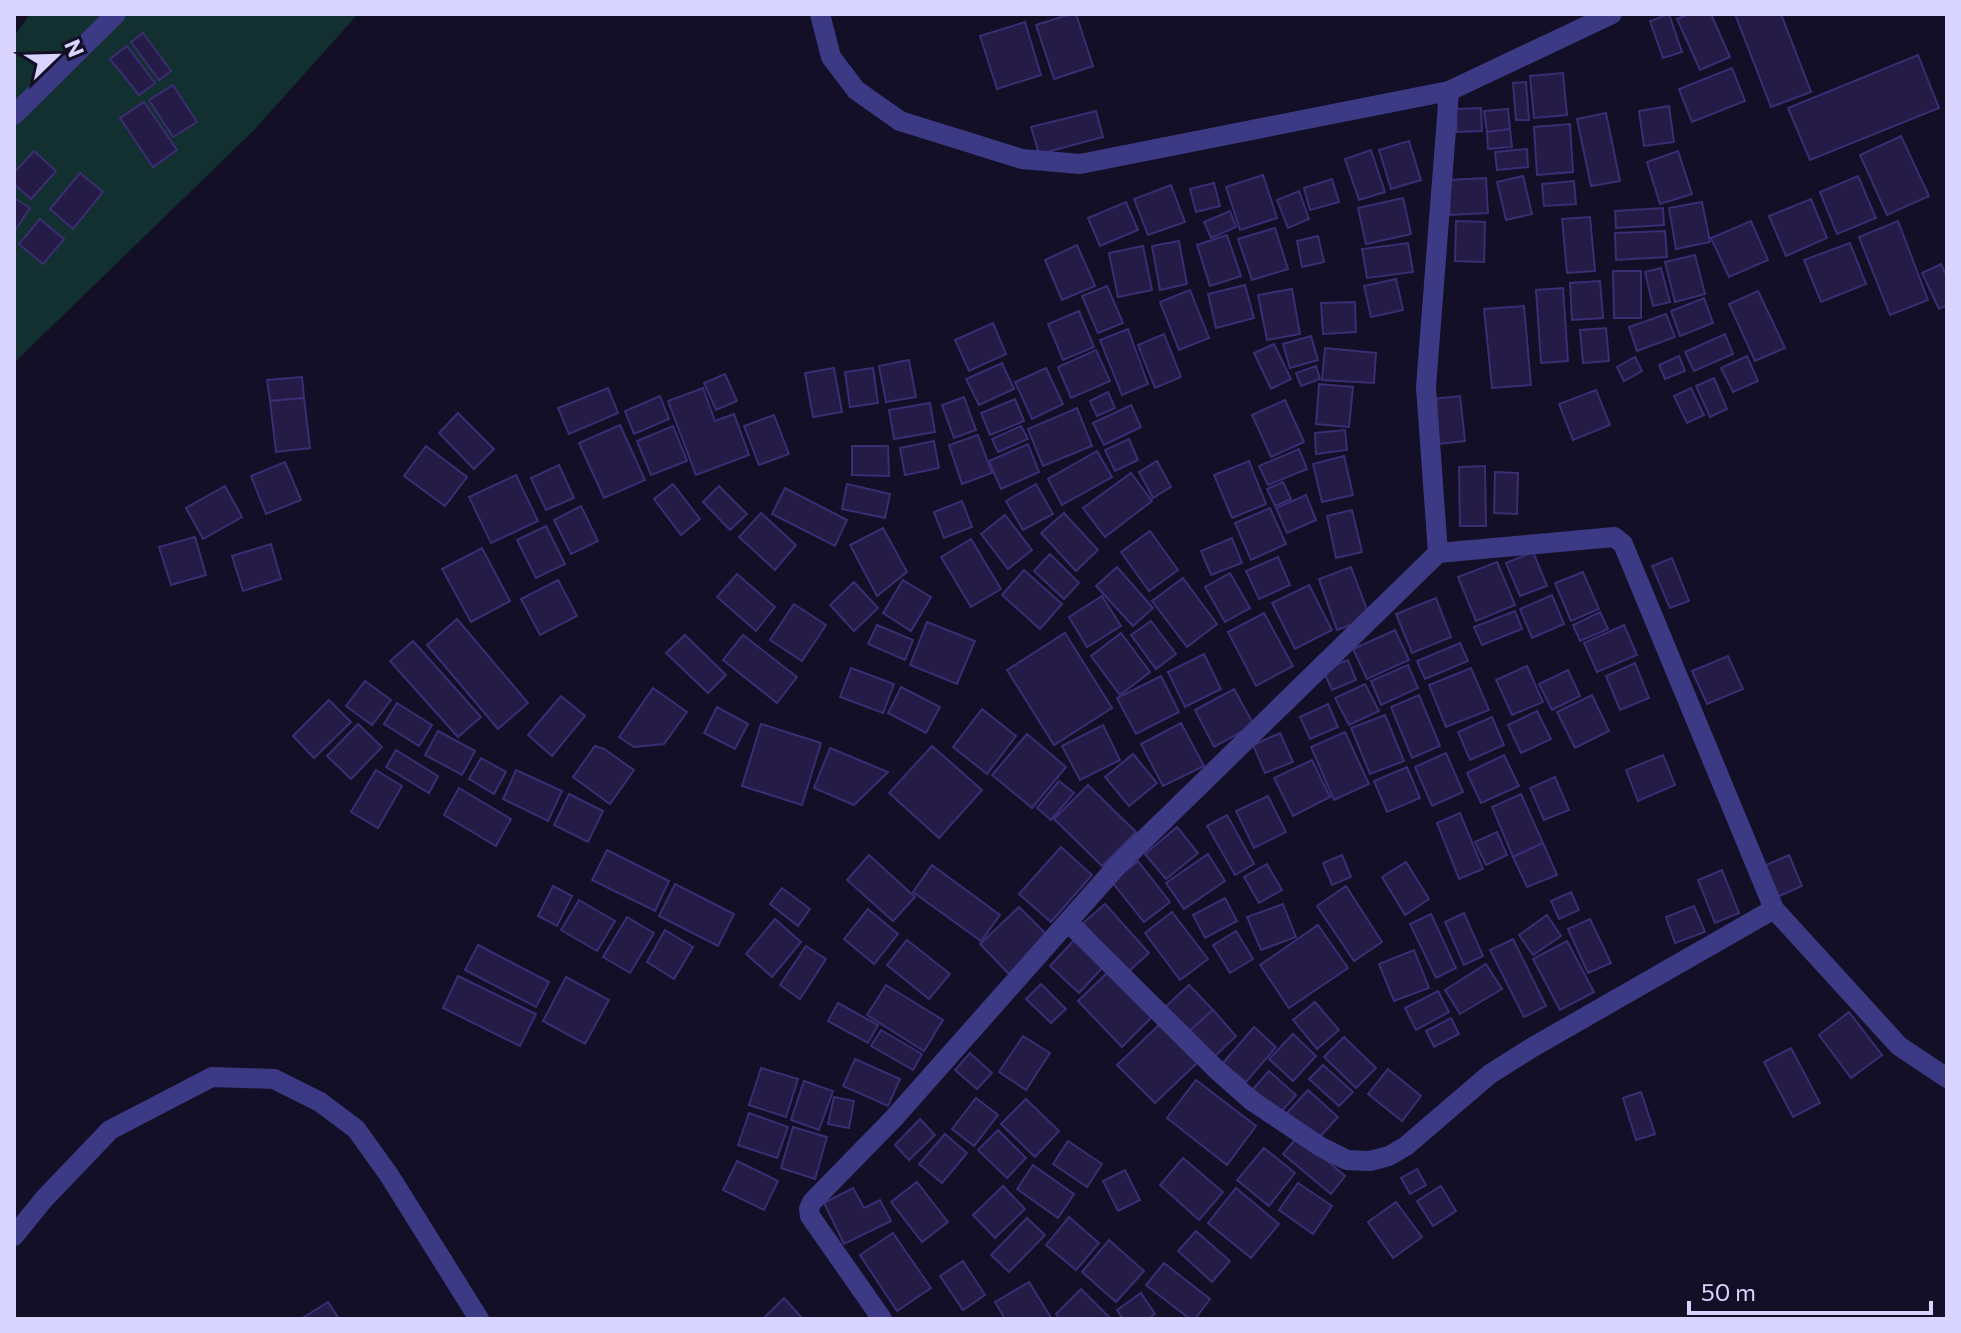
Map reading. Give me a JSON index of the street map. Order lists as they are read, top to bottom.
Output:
{
  "scale_bar": "50 m",
  "north": "top right"
}
